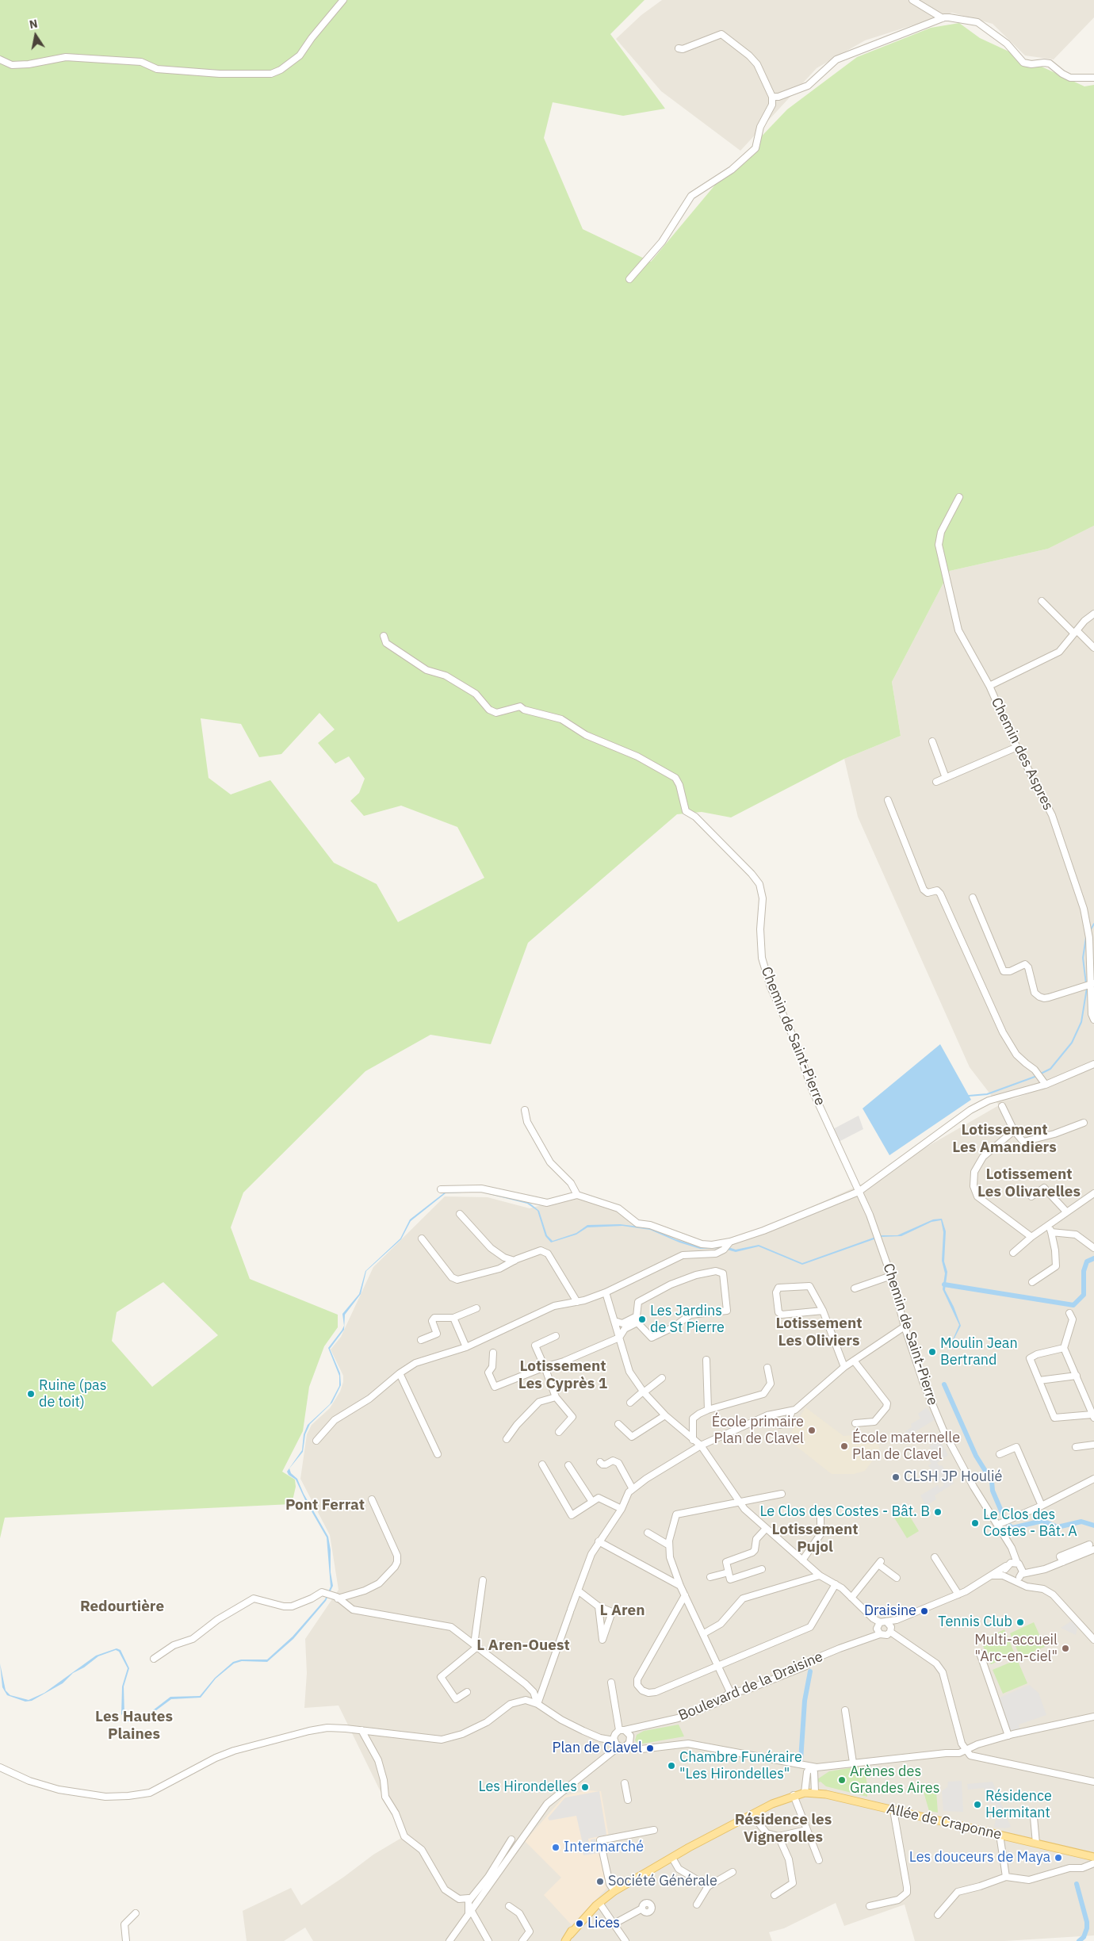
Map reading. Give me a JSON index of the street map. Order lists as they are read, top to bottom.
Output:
{
  "streets": {
    "main road": ["Allée de Craponne"],
    "street": ["Chemin des Aspres", "Chemin de Saint-Pierre", "Boulevard de la Draisine"]
  },
  "districts": [
    "Lotissement Les Amandiers",
    "Lotissement Les Olivarelles",
    "Lotissement Les Oliviers",
    "Lotissement Les Cyprès 1",
    "Pont Ferrat",
    "Lotissement Pujol",
    "Redourtière",
    "L Aren",
    "L Aren-Ouest",
    "Les Hautes Plaines",
    "Résidence les Vignerolles"
  ],
  "places": [
    "Les Jardins de St Pierre",
    "Moulin Jean Bertrand",
    "Ruine (pas de toit)",
    "École primaire Plan de Clavel",
    "École maternelle Plan de Clavel",
    "CLSH JP Houlié",
    "Le Clos des Costes - Bât. B",
    "Le Clos des Costes - Bât. A",
    "Draisine",
    "Tennis Club",
    "Multi-accueil \"Arc-en-ciel\"",
    "Plan de Clavel",
    "Chambre Funéraire \"Les Hirondelles\"",
    "Arènes des Grandes Aires",
    "Les Hirondelles",
    "Résidence Hermitant",
    "Intermarché",
    "Les douceurs de Maya",
    "Société Générale",
    "Lices"
  ],
  "north": "top"
}
